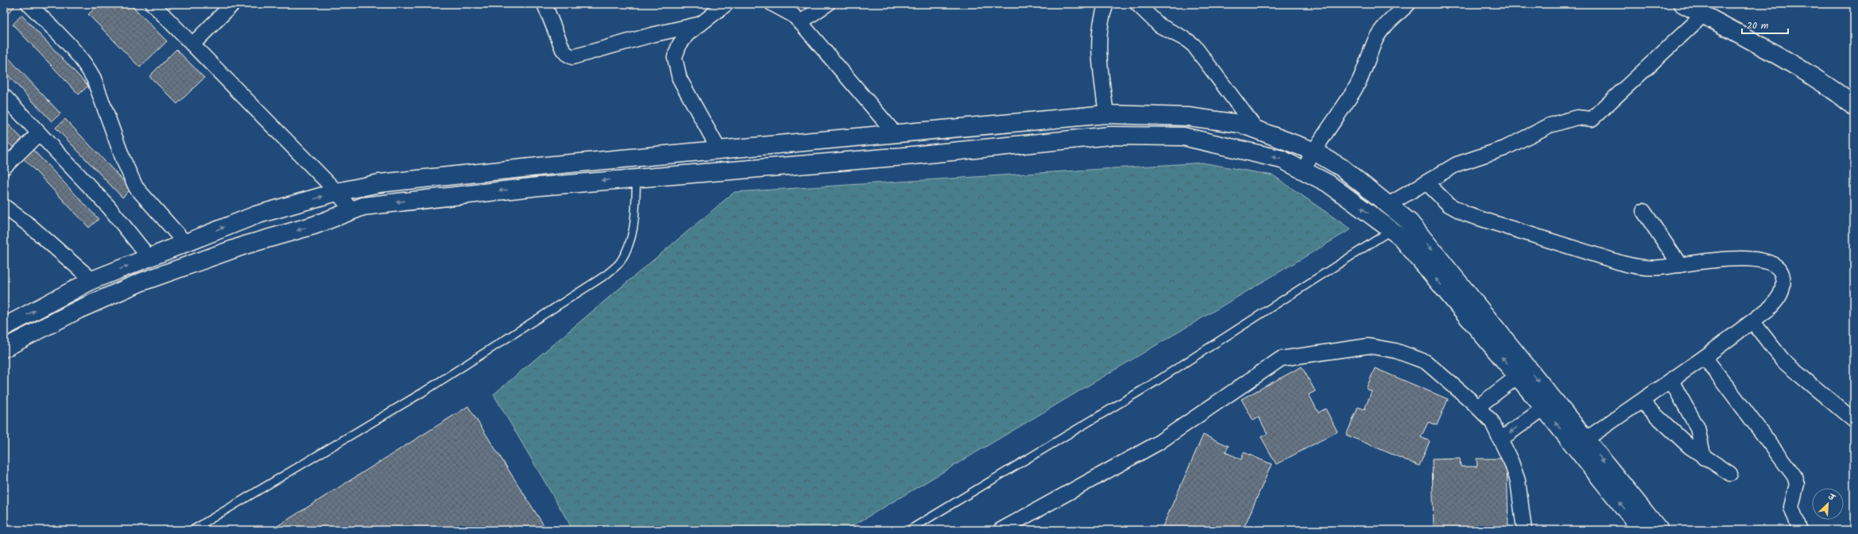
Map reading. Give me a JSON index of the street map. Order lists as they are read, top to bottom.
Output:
{
  "scale_bar": "20 m",
  "north": "top right"
}
